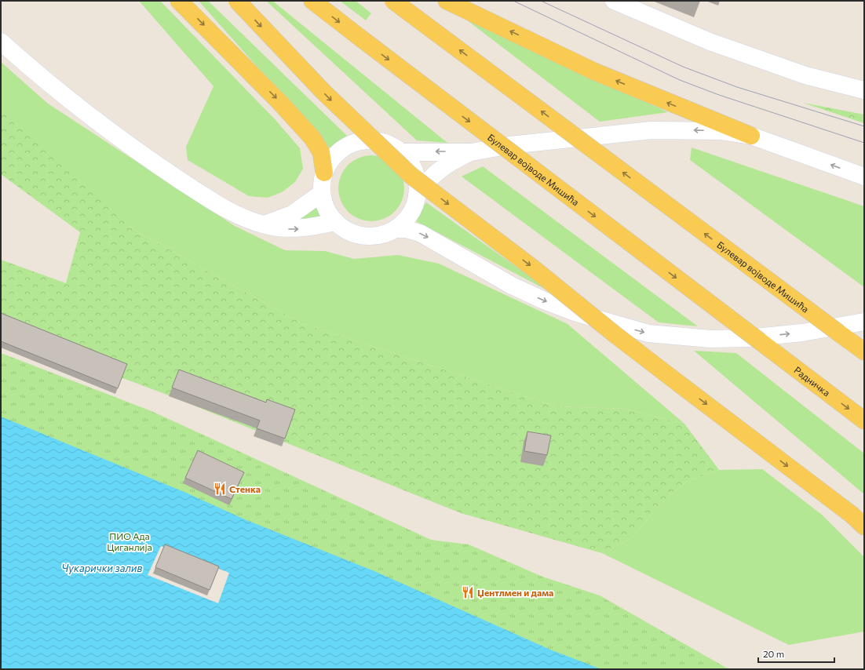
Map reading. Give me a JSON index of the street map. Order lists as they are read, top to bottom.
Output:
{
  "streets": {
    "main road": ["Булевар војводе Мишића", "Радничка"]
  },
  "crossings": [
    ["Булевар војводе Мишића", "Радничка"]
  ],
  "water": ["Чукарички залив"],
  "parks": ["ПИО Ада Циганлија"],
  "places": {
    "restaurant": ["Стенка", "Џентлмен и дама"]
  },
  "scale_bar": "20 m"
}
